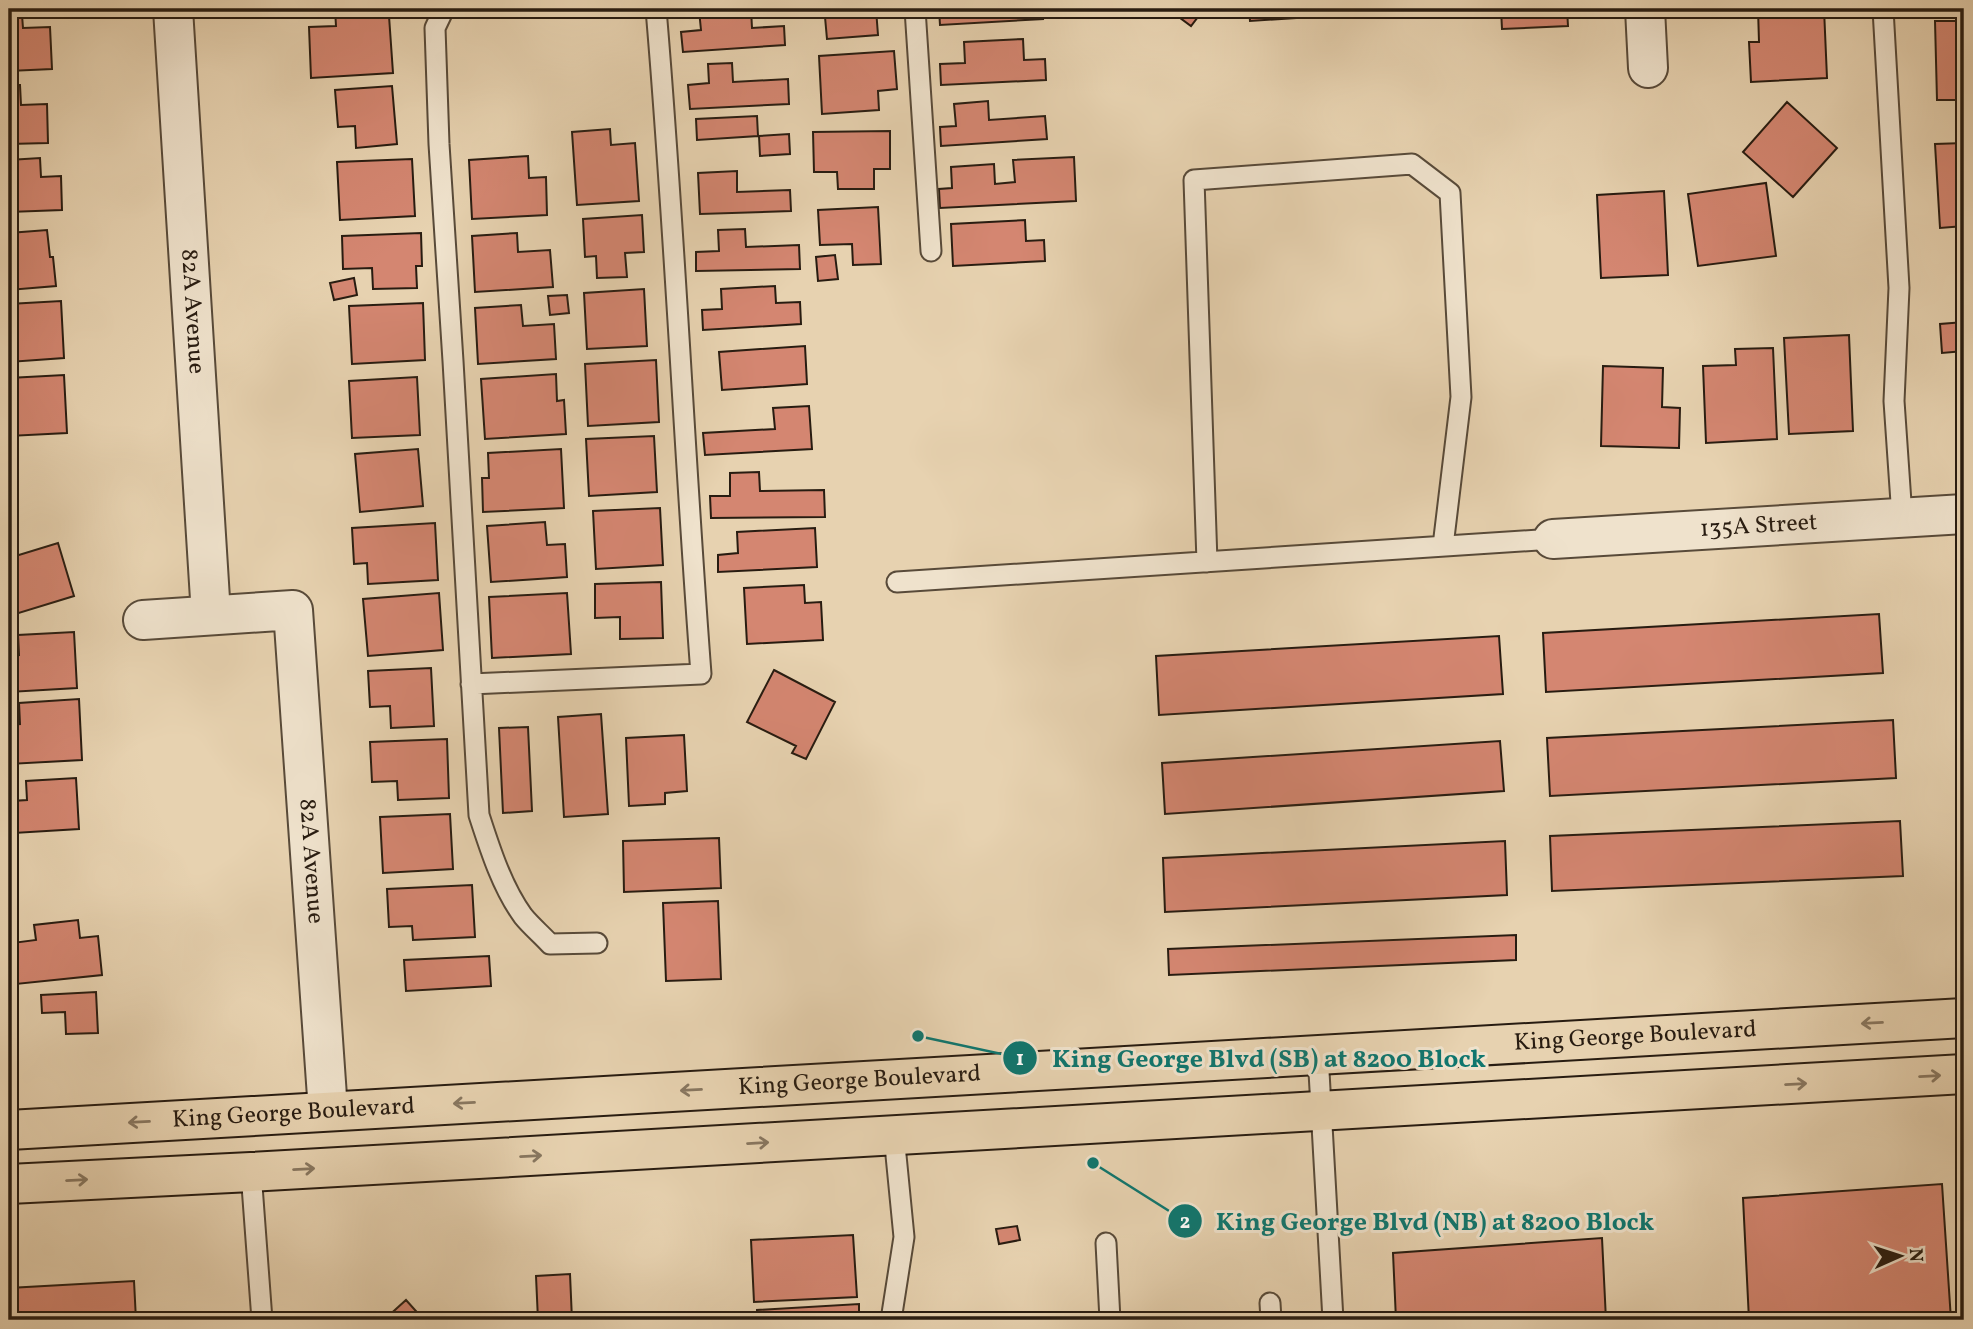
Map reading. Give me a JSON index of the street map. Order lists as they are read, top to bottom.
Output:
{
  "streets": {
    "main road": ["King George Boulevard"],
    "street": ["82A Avenue", "135A Street"]
  },
  "crossings": [
    ["82A Avenue", "King George Boulevard"]
  ],
  "places": ["King George Blvd (SB) at 8200 Block", "King George Blvd (NB) at 8200 Block"],
  "north": "right"
}
